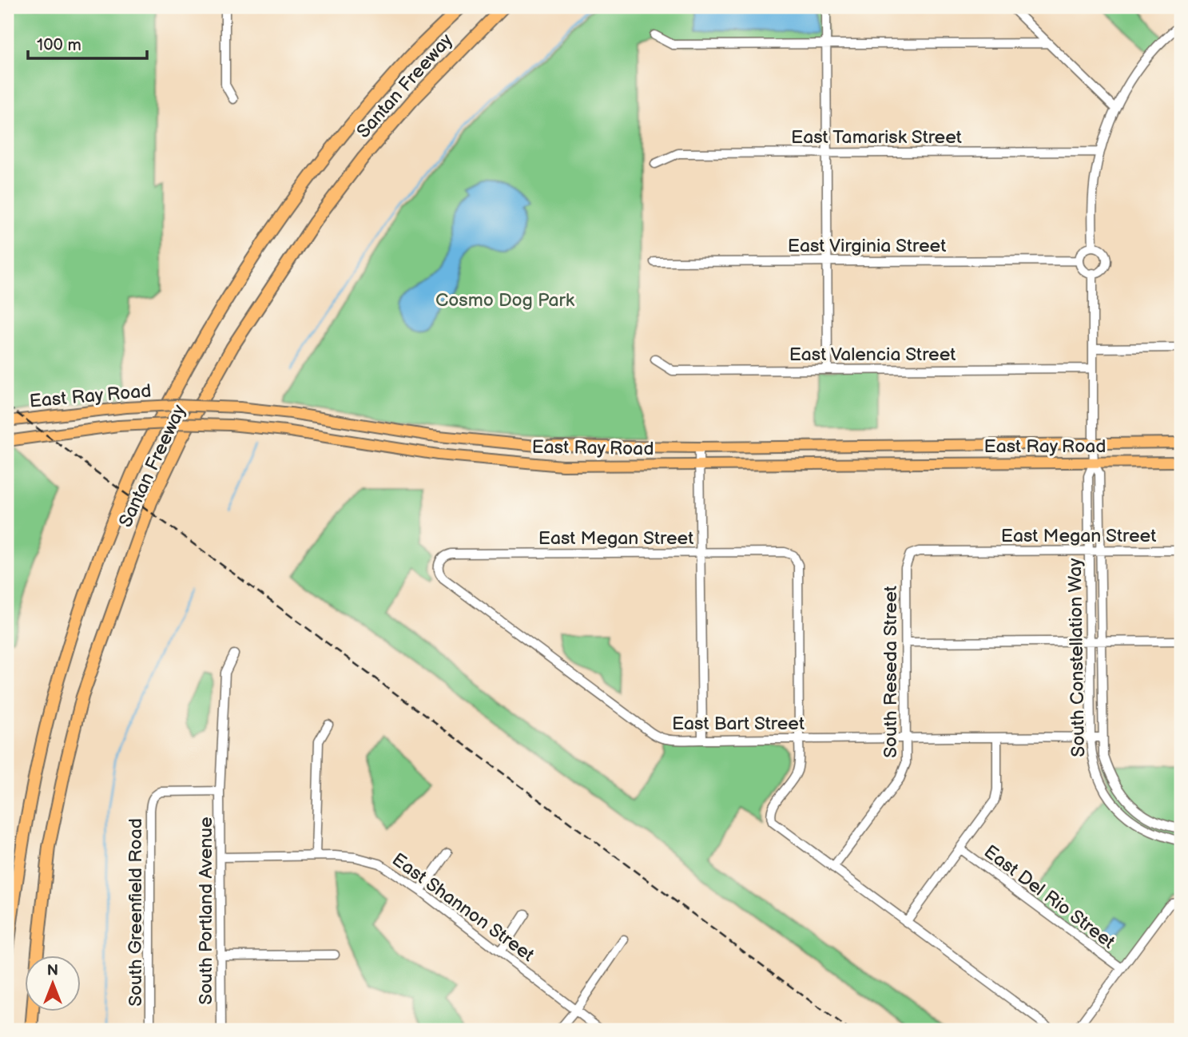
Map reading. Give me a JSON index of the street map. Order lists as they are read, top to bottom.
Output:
{
  "streets": {
    "highway": ["Santan Freeway"],
    "main road": ["East Ray Road"],
    "street": [
      "East Tamarisk Street",
      "East Virginia Street",
      "East Valencia Street",
      "East Megan Street",
      "South Constellation Way",
      "South Reseda Street",
      "East Bart Street",
      "East Del Rio Street",
      "East Shannon Street",
      "South Portland Avenue",
      "South Greenfield Road"
    ]
  },
  "crossings": [
    ["East Ray Road", "South Constellation Way"],
    ["East Megan Street", "South Constellation Way"],
    ["East Megan Street", "South Reseda Street"],
    ["East Megan Street", "East Bart Street"],
    ["South Constellation Way", "East Bart Street"],
    ["South Reseda Street", "East Bart Street"],
    ["East Shannon Street", "South Portland Avenue"],
    ["South Portland Avenue", "South Greenfield Road"]
  ],
  "parks": ["Cosmo Dog Park"],
  "scale_bar": "100 m",
  "north": "top"
}
